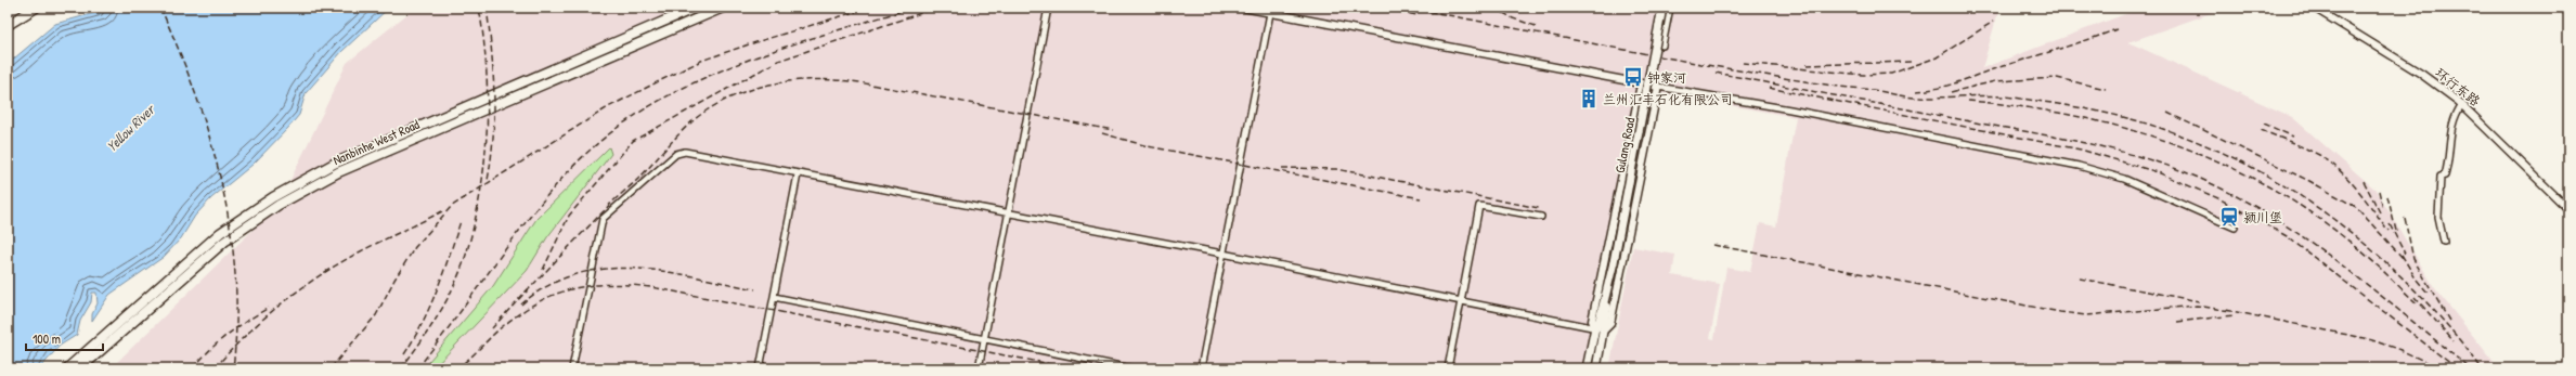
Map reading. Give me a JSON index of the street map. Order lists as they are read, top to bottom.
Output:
{
  "streets": {
    "main road": ["Nanbinhe West Road", "Gulang Road"],
    "street": ["环行东路"]
  },
  "water": ["Yellow River"],
  "places": {
    "bus stop": ["钟家河"],
    "building": ["兰州汇丰石化有限公司"],
    "station": ["颍川堡"]
  },
  "scale_bar": "100 m"
}
